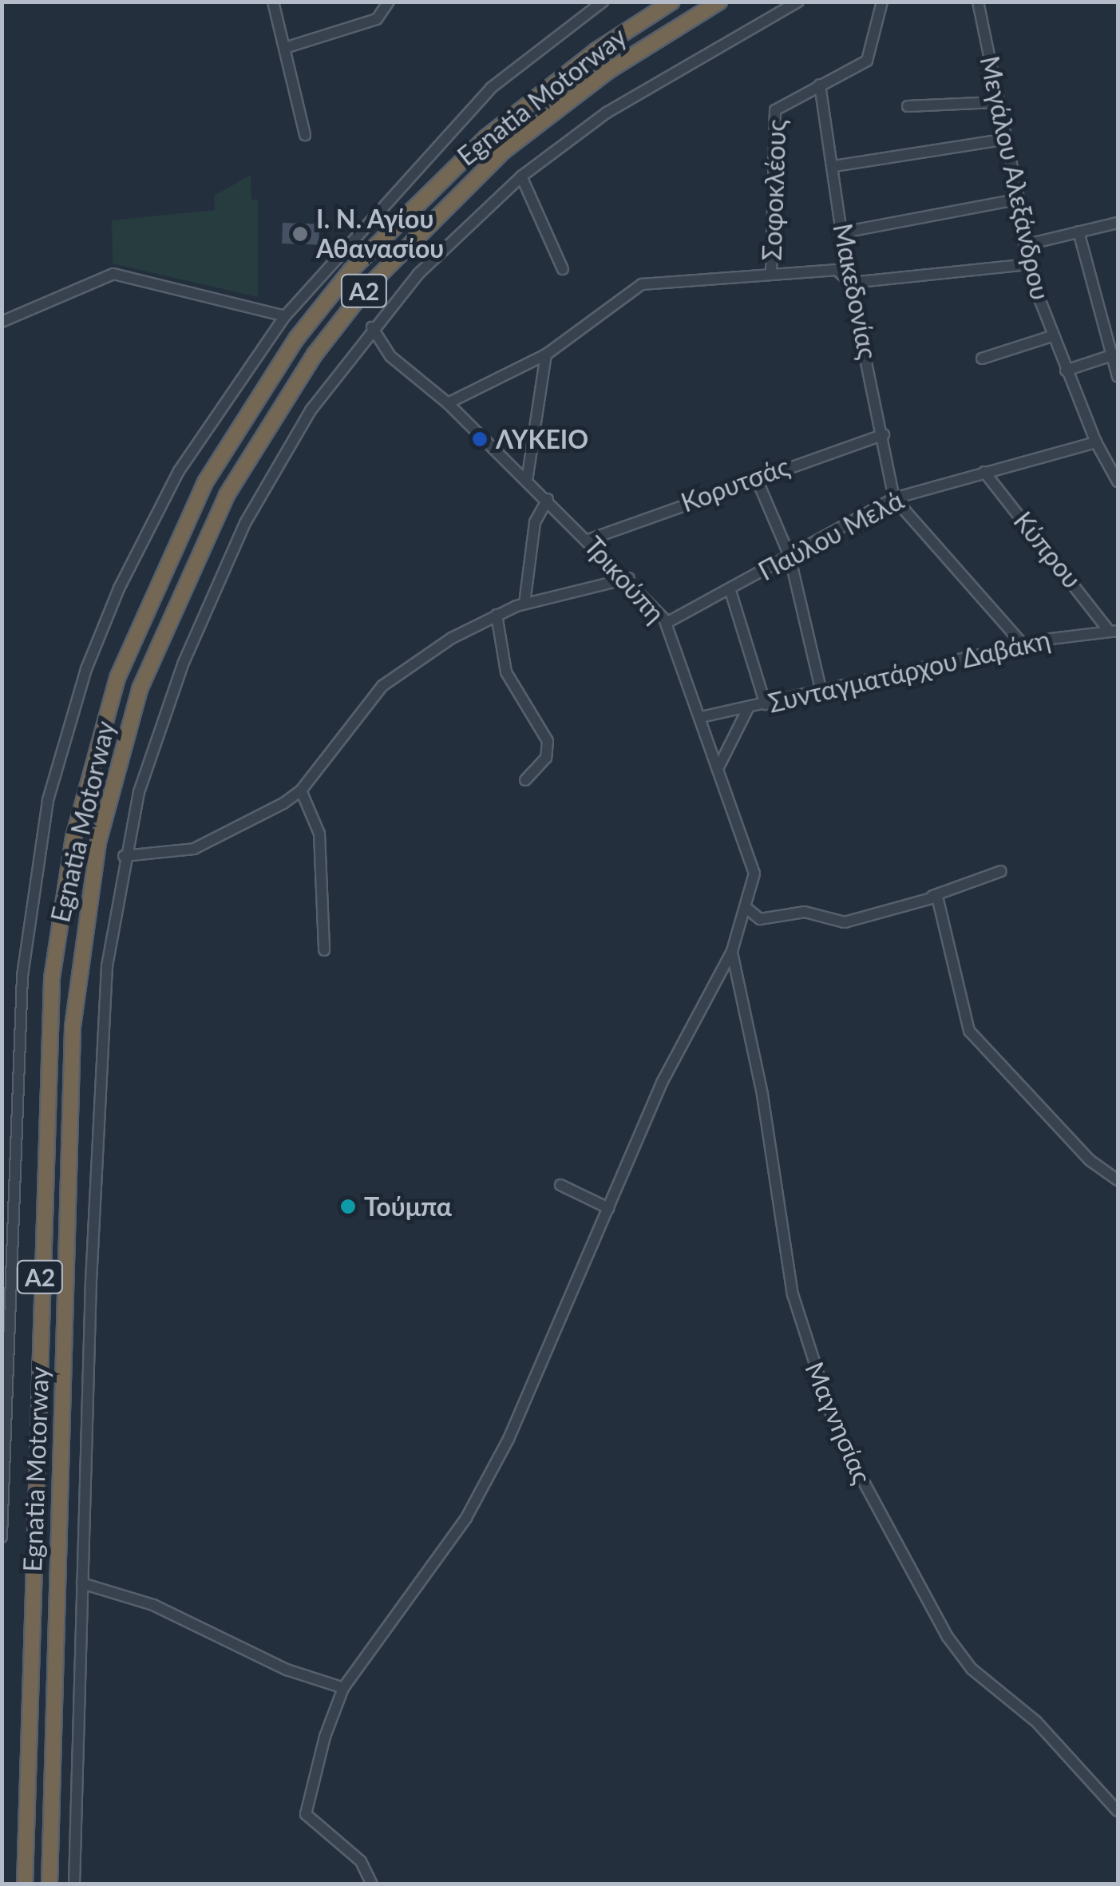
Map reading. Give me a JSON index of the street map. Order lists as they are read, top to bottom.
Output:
{
  "streets": {
    "highway": ["Egnatia Motorway", "Α2"],
    "street": [
      "Μεγάλου Αλεξάνδρου",
      "Σοφοκλέους",
      "Μακεδονίας",
      "Κορυτσάς",
      "Παύλου Μελά",
      "Κύπρου",
      "Τρικούπη",
      "Συνταγματάρχου Δαβάκη",
      "Μαγνησίας"
    ]
  },
  "crossings": [
    ["Μεγάλου Αλεξάνδρου", "Παύλου Μελά"],
    ["Σοφοκλέους", "Μακεδονίας"],
    ["Μακεδονίας", "Κορυτσάς"],
    ["Μακεδονίας", "Παύλου Μελά"],
    ["Κορυτσάς", "Τρικούπη"],
    ["Παύλου Μελά", "Κύπρου"],
    ["Παύλου Μελά", "Τρικούπη"],
    ["Κύπρου", "Συνταγματάρχου Δαβάκη"],
    ["Τρικούπη", "Συνταγματάρχου Δαβάκη"],
    ["Τρικούπη", "Μαγνησίας"]
  ],
  "places": ["Ι. Ν. Αγίου Αθανασίου", "ΛΥΚΕΙΟ", "Τούμπα"]
}
